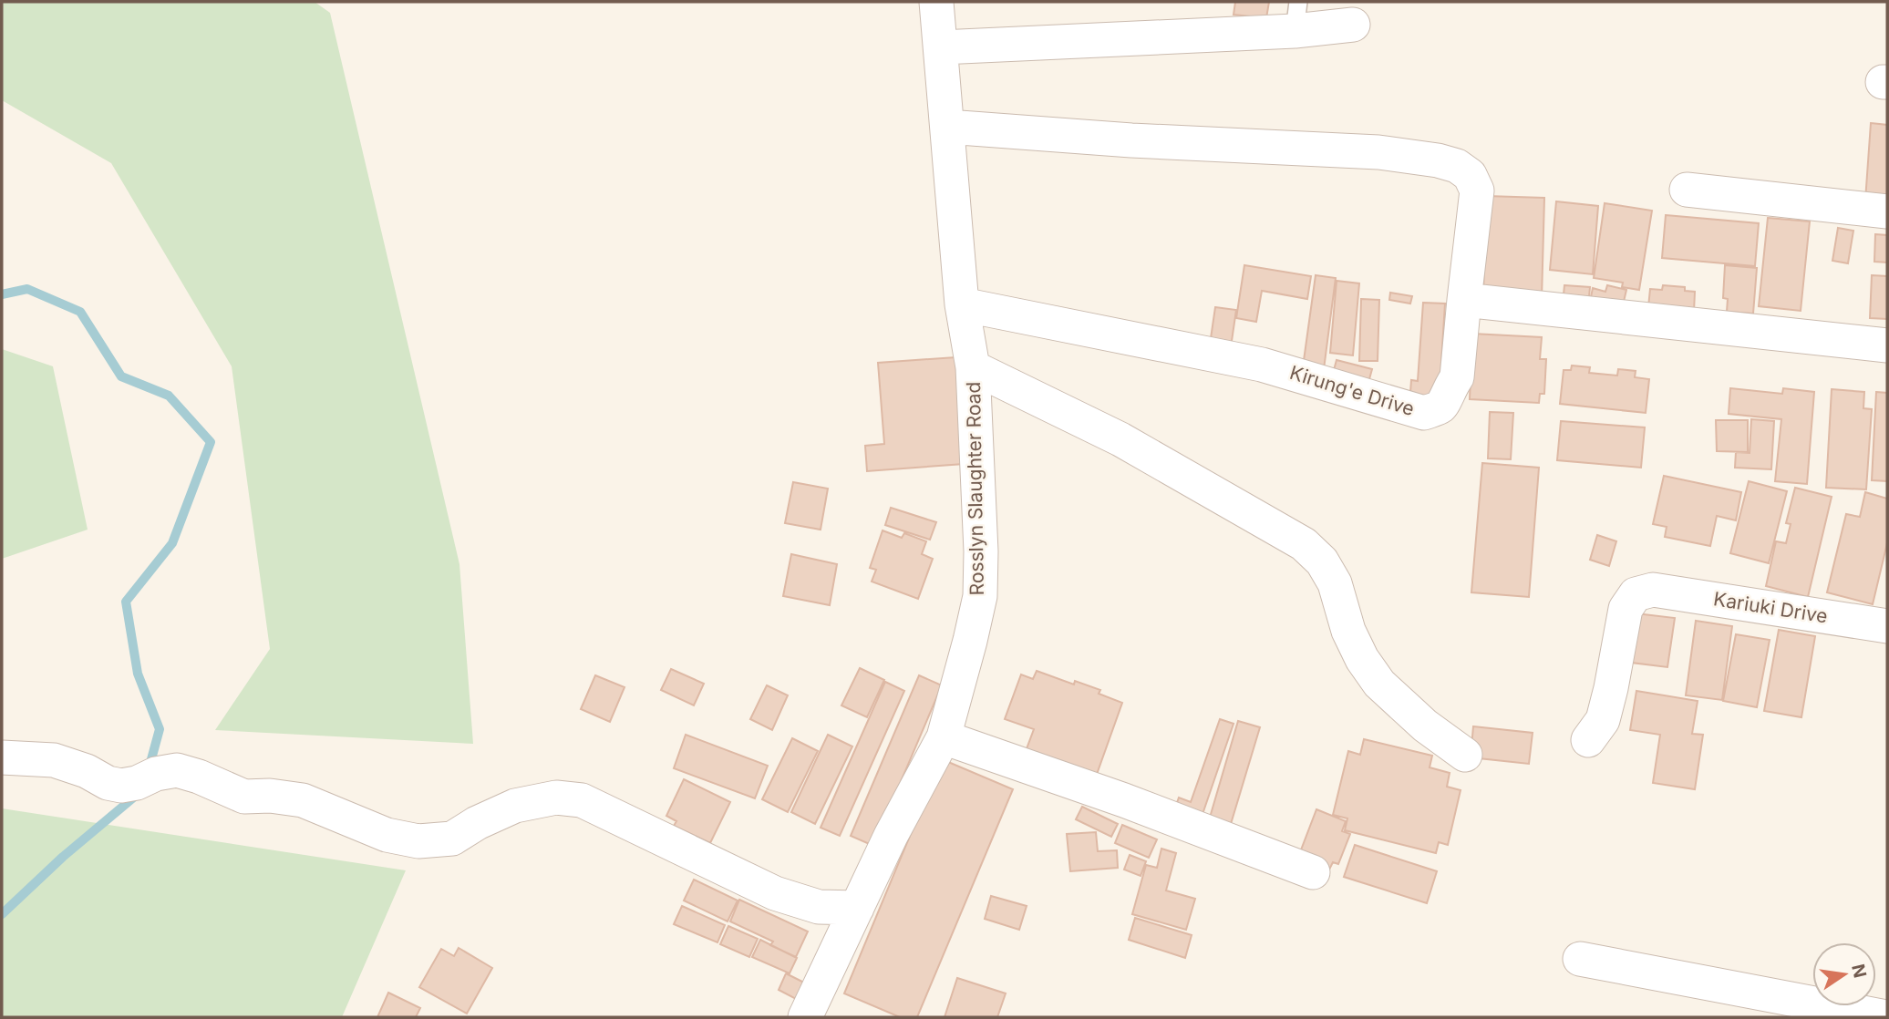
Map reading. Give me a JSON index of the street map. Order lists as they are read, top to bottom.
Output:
{
  "streets": {
    "street": ["Kirung'e Drive", "Rosslyn Slaughter Road", "Kariuki Drive"]
  },
  "crossings": [
    ["Kirung'e Drive", "Rosslyn Slaughter Road"]
  ],
  "north": "right"
}
